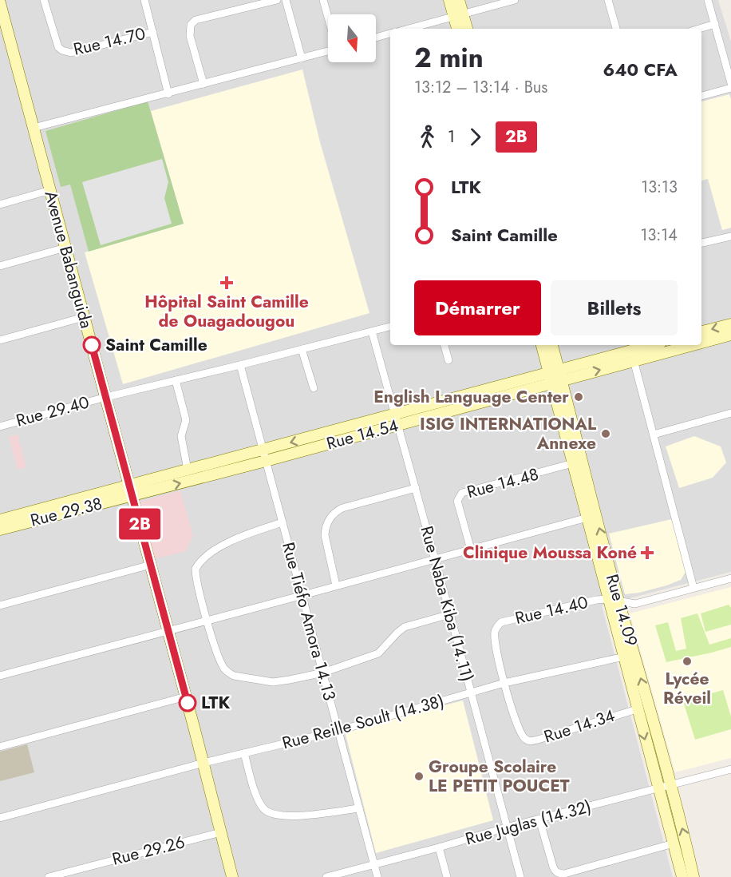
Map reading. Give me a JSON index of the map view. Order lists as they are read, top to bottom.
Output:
{
  "streets": {
    "street": [
      "Rue 14.70",
      "Avenue Babanguida",
      "Rue 29.40",
      "Rue 14.54",
      "Rue 14.48",
      "Rue 29.38",
      "Rue Naba Kiba (14.11)",
      "Rue 14.40",
      "Rue 14.09",
      "Rue Tiéfo Amora 14.13",
      "Rue Reille Soult (14.38)",
      "Rue 14.34",
      "Rue Juglas (14.32)",
      "Rue 29.26"
    ]
  },
  "crossings": [
    ["Avenue Babanguida", "Rue 29.40"],
    ["Avenue Babanguida", "Rue 14.54"],
    ["Avenue Babanguida", "Rue 29.38"],
    ["Avenue Babanguida", "Rue Reille Soult (14.38)"],
    ["Avenue Babanguida", "Rue 29.26"],
    ["Rue 29.40", "Rue Naba Kiba (14.11)"],
    ["Rue 29.40", "Rue Tiéfo Amora 14.13"],
    ["Rue 14.54", "Rue 29.38"],
    ["Rue 14.54", "Rue Naba Kiba (14.11)"],
    ["Rue 14.54", "Rue 14.09"],
    ["Rue 14.54", "Rue Tiéfo Amora 14.13"],
    ["Rue 14.48", "Rue 14.09"],
    ["Rue Naba Kiba (14.11)", "Rue Reille Soult (14.38)"],
    ["Rue Naba Kiba (14.11)", "Rue Juglas (14.32)"],
    ["Rue 14.40", "Rue 14.09"],
    ["Rue 14.40", "Rue Reille Soult (14.38)"],
    ["Rue 14.40", "Rue 14.34"],
    ["Rue 14.09", "Rue Reille Soult (14.38)"],
    ["Rue 14.09", "Rue 14.34"],
    ["Rue 14.09", "Rue Juglas (14.32)"],
    ["Rue Tiéfo Amora 14.13", "Rue Reille Soult (14.38)"],
    ["Rue Tiéfo Amora 14.13", "Rue Juglas (14.32)"],
    ["Rue Reille Soult (14.38)", "Rue 14.34"]
  ],
  "places": {
    "health": ["Hôpital Saint Camille de Ouagadougou", "Clinique Moussa Koné"],
    "other": [
      "Saint Camille",
      "English Language Center",
      "ISIG INTERNATIONAL Annexe",
      "Lycée Réveil",
      "LTK",
      "Groupe Scolaire LE PETIT POUCET"
    ]
  },
  "lines": ["bus line 2B"],
  "north": "bottom",
  "page": {
    "on_map": "2B",
    "heading": ["2 min", "13:12 – 13:14 · Bus", "640 CFA"],
    "legs": ["1", "2B"],
    "list": [
      {
        "name": "LTK",
        "value": "13:13"
      },
      {
        "name": "Saint Camille",
        "value": "13:14"
      }
    ],
    "buttons": ["Démarrer", "Billets"]
  }
}
